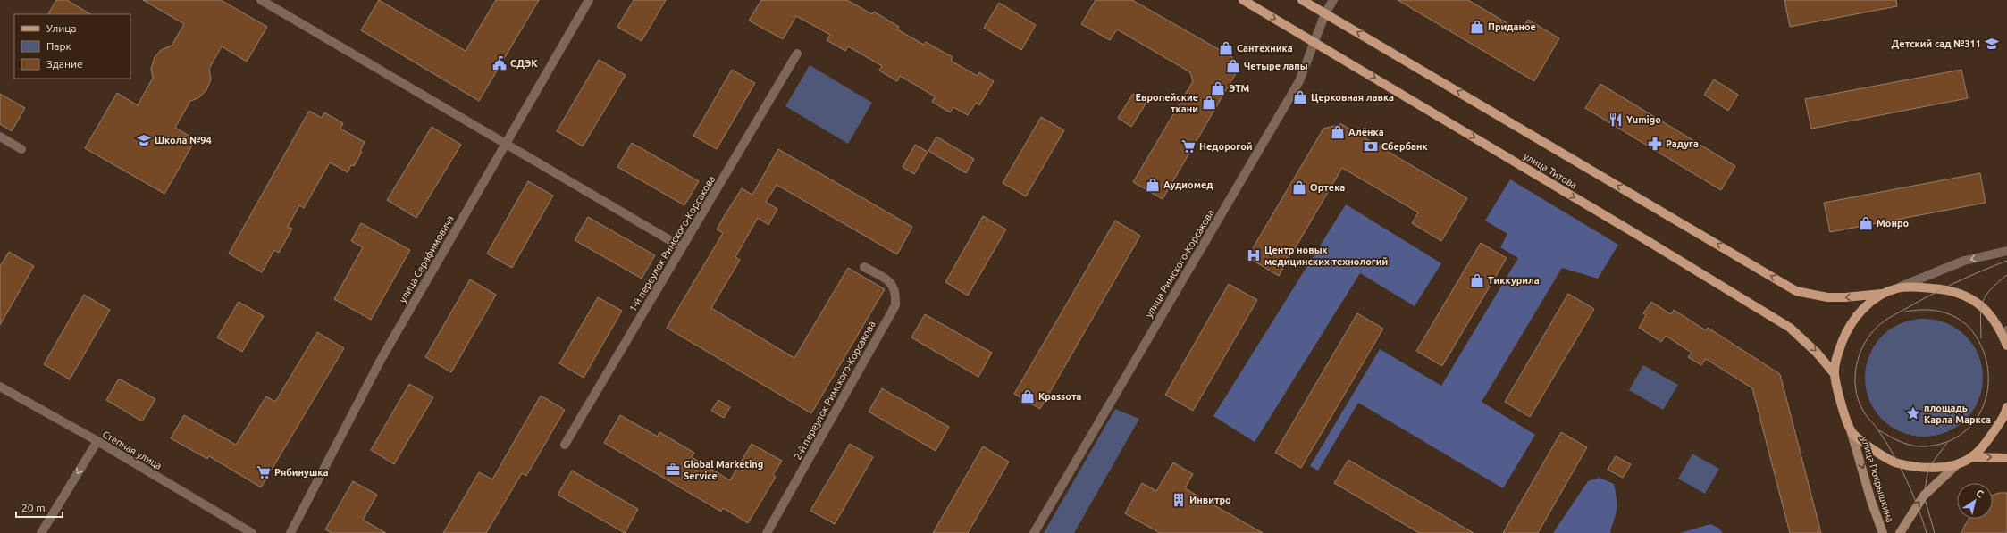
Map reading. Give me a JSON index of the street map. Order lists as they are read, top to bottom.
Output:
{
  "streets": {
    "main road": ["улица Титова", "улица Покрышкина"],
    "street": [
      "1-й переулок Римского-Корсакова",
      "улица Серафимовича",
      "улица Римского-Корсакова",
      "2-й переулок Римского-Корсакова",
      "Степная улица"
    ]
  },
  "crossings": [
    ["улица Титова", "улица Римского-Корсакова"]
  ],
  "places": {
    "shop": [
      "Приданое",
      "Сантехника",
      "Четыре лапы",
      "ЭТМ",
      "Церковная лавка",
      "Европейские ткани",
      "Алёнка",
      "Аудиомед",
      "Ортека",
      "Монро",
      "Тиккурила",
      "Краssота"
    ],
    "school or university": ["Детский сад №311", "Школа №94"],
    "public building": ["СДЭК"],
    "restaurant": ["Yumigo"],
    "pharmacy": ["Радуга"],
    "supermarket": ["Недорогой", "Рябинушка"],
    "bank": ["Сбербанк"],
    "hospital": ["Центр новых медицинских технологий"],
    "place": ["площадь Карла Маркса"],
    "office": ["Global Marketing Service"],
    "building": ["Инвитро"]
  },
  "legend": ["Улица", "Парк", "Здание"],
  "scale_bar": "20 m",
  "north": "top right"
}
